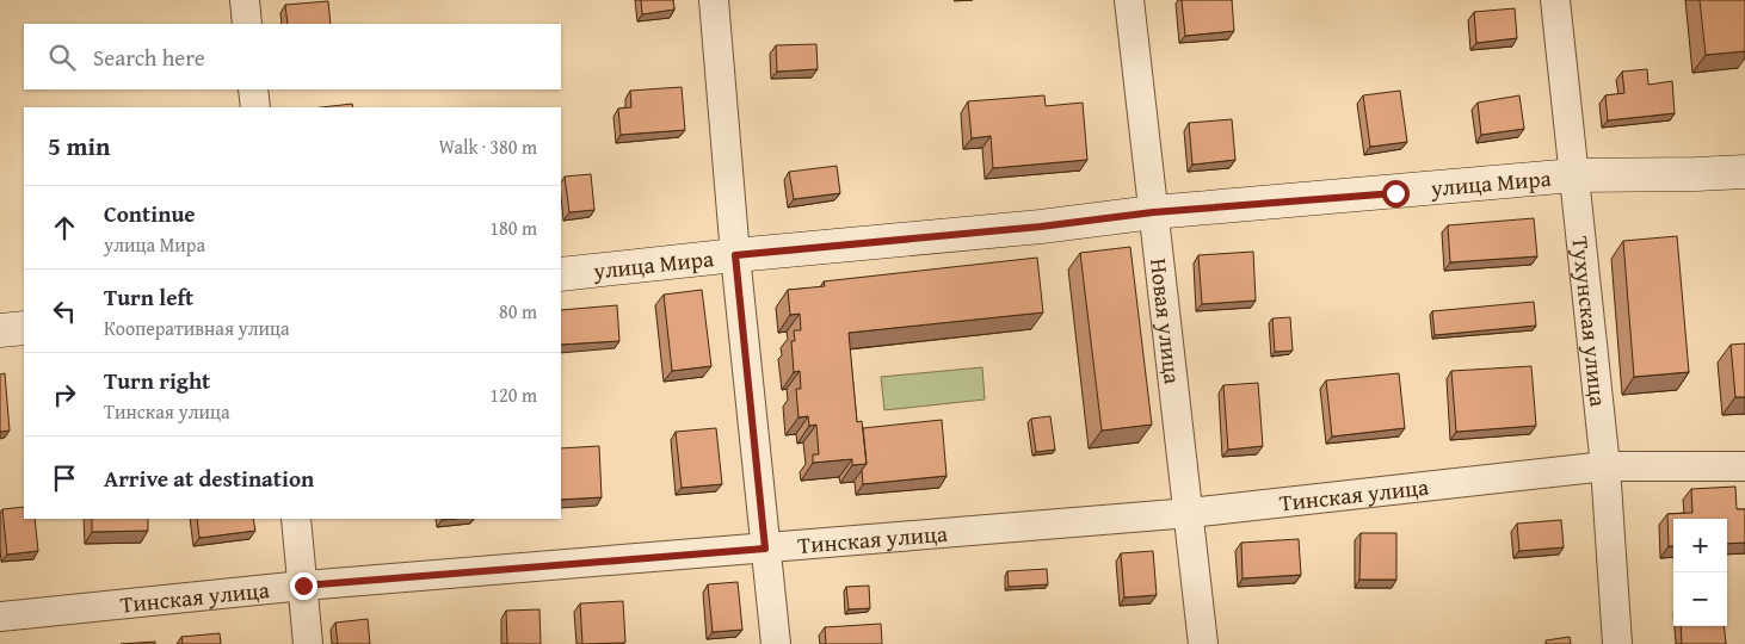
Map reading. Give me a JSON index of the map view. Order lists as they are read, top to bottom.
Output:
{
  "streets": {
    "main road": ["улица Мира"],
    "street": ["Новая улица", "Тухунская улица", "Тинская улица"]
  },
  "crossings": [
    ["улица Мира", "Новая улица"],
    ["улица Мира", "Тухунская улица"],
    ["Новая улица", "Тинская улица"],
    ["Тухунская улица", "Тинская улица"]
  ],
  "page": {
    "search": "Search here",
    "heading": ["5 min", "Walk · 380 m"],
    "list": [
      ["Continue", "улица Мира", "180 m"],
      ["Turn left", "Кооперативная улица", "80 m"],
      ["Turn right", "Тинская улица", "120 m"],
      "Arrive at destination"
    ],
    "map_buttons": ["+", "−"]
  }
}
